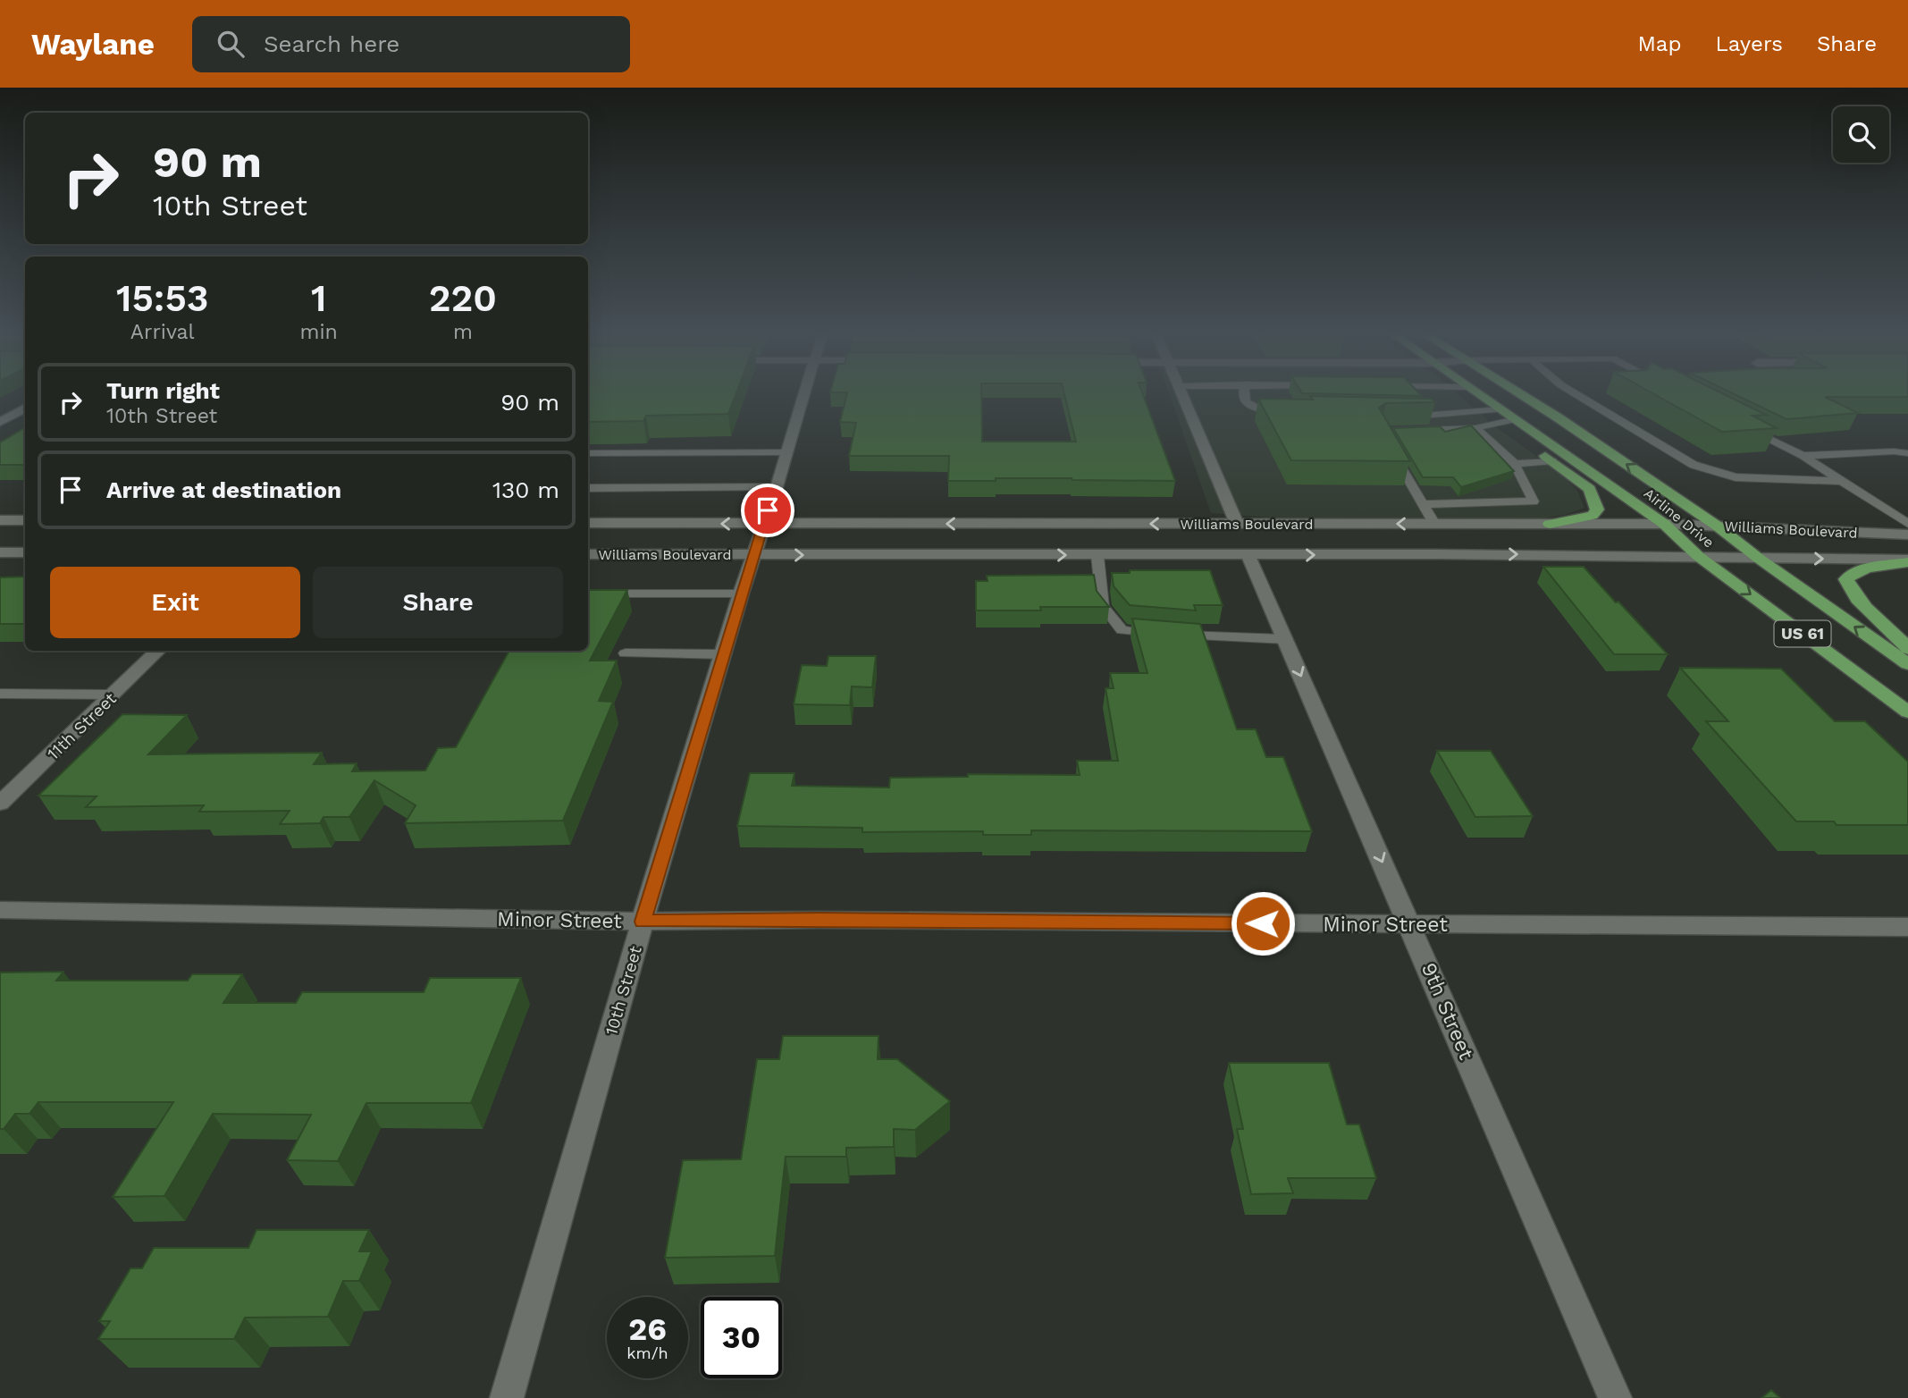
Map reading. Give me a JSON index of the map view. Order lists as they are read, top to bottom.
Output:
{
  "streets": {
    "highway": ["Airline Drive", "US 61"],
    "street": [
      "Williams Boulevard",
      "11th Street",
      "Minor Street",
      "10th Street",
      "9th Street"
    ]
  },
  "crossings": [
    ["Airline Drive", "Williams Boulevard"],
    ["Williams Boulevard", "10th Street"],
    ["Williams Boulevard", "9th Street"],
    ["Minor Street", "10th Street"],
    ["Minor Street", "9th Street"]
  ],
  "page": {
    "header": "Waylane",
    "search": "Search here",
    "nav": ["Map", "Layers", "Share"],
    "turn": ["90 m", "10th Street"],
    "eta": [
      "15:53",
      "Arrival",
      "1",
      "min",
      "220",
      "m"
    ],
    "list": [
      {
        "name": "Turn right",
        "note": "10th Street",
        "value": "90 m"
      },
      {
        "name": "Arrive at destination",
        "value": "130 m"
      }
    ],
    "buttons": ["Exit", "Share"],
    "speed": "26 km/h",
    "limit": "30"
  }
}
